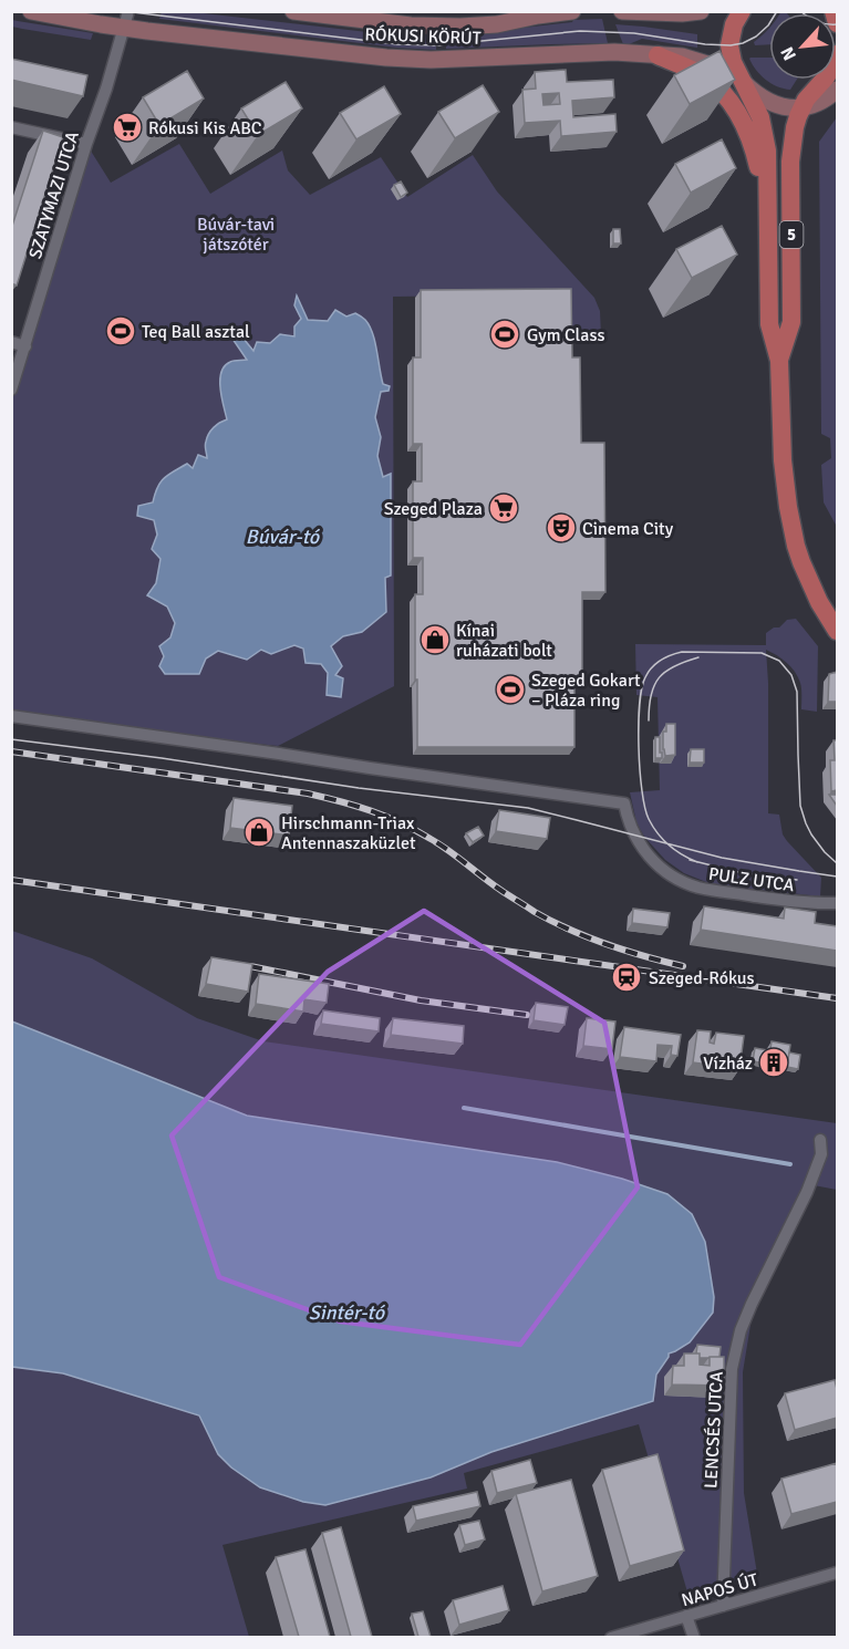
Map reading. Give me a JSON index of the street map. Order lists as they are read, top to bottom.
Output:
{
  "streets": {
    "main road": ["RÓKUSI KÖRÚT", "5"],
    "street": [
      "SZATYMAZI UTCA",
      "PULZ UTCA",
      "LENCSÉS UTCA",
      "NAPOS ÚT"
    ]
  },
  "crossings": [
    ["RÓKUSI KÖRÚT", "SZATYMAZI UTCA"],
    ["RÓKUSI KÖRÚT", "5"],
    ["LENCSÉS UTCA", "NAPOS ÚT"]
  ],
  "water": ["Búvár-tó", "Sintér-tó"],
  "parks": ["Búvár-tavi játszótér"],
  "places": {
    "supermarket": ["Rókusi Kis ABC", "Szeged Plaza"],
    "sports": ["Teq Ball asztal", "Gym Class", "Szeged Gokart – Pláza ring"],
    "theatre": ["Cinema City"],
    "shop": ["Kínai ruházati bolt", "Hirschmann-Triax Antennaszaküzlet"],
    "station": ["Szeged-Rókus"],
    "building": ["Vízház"]
  },
  "north": "bottom left"
}
